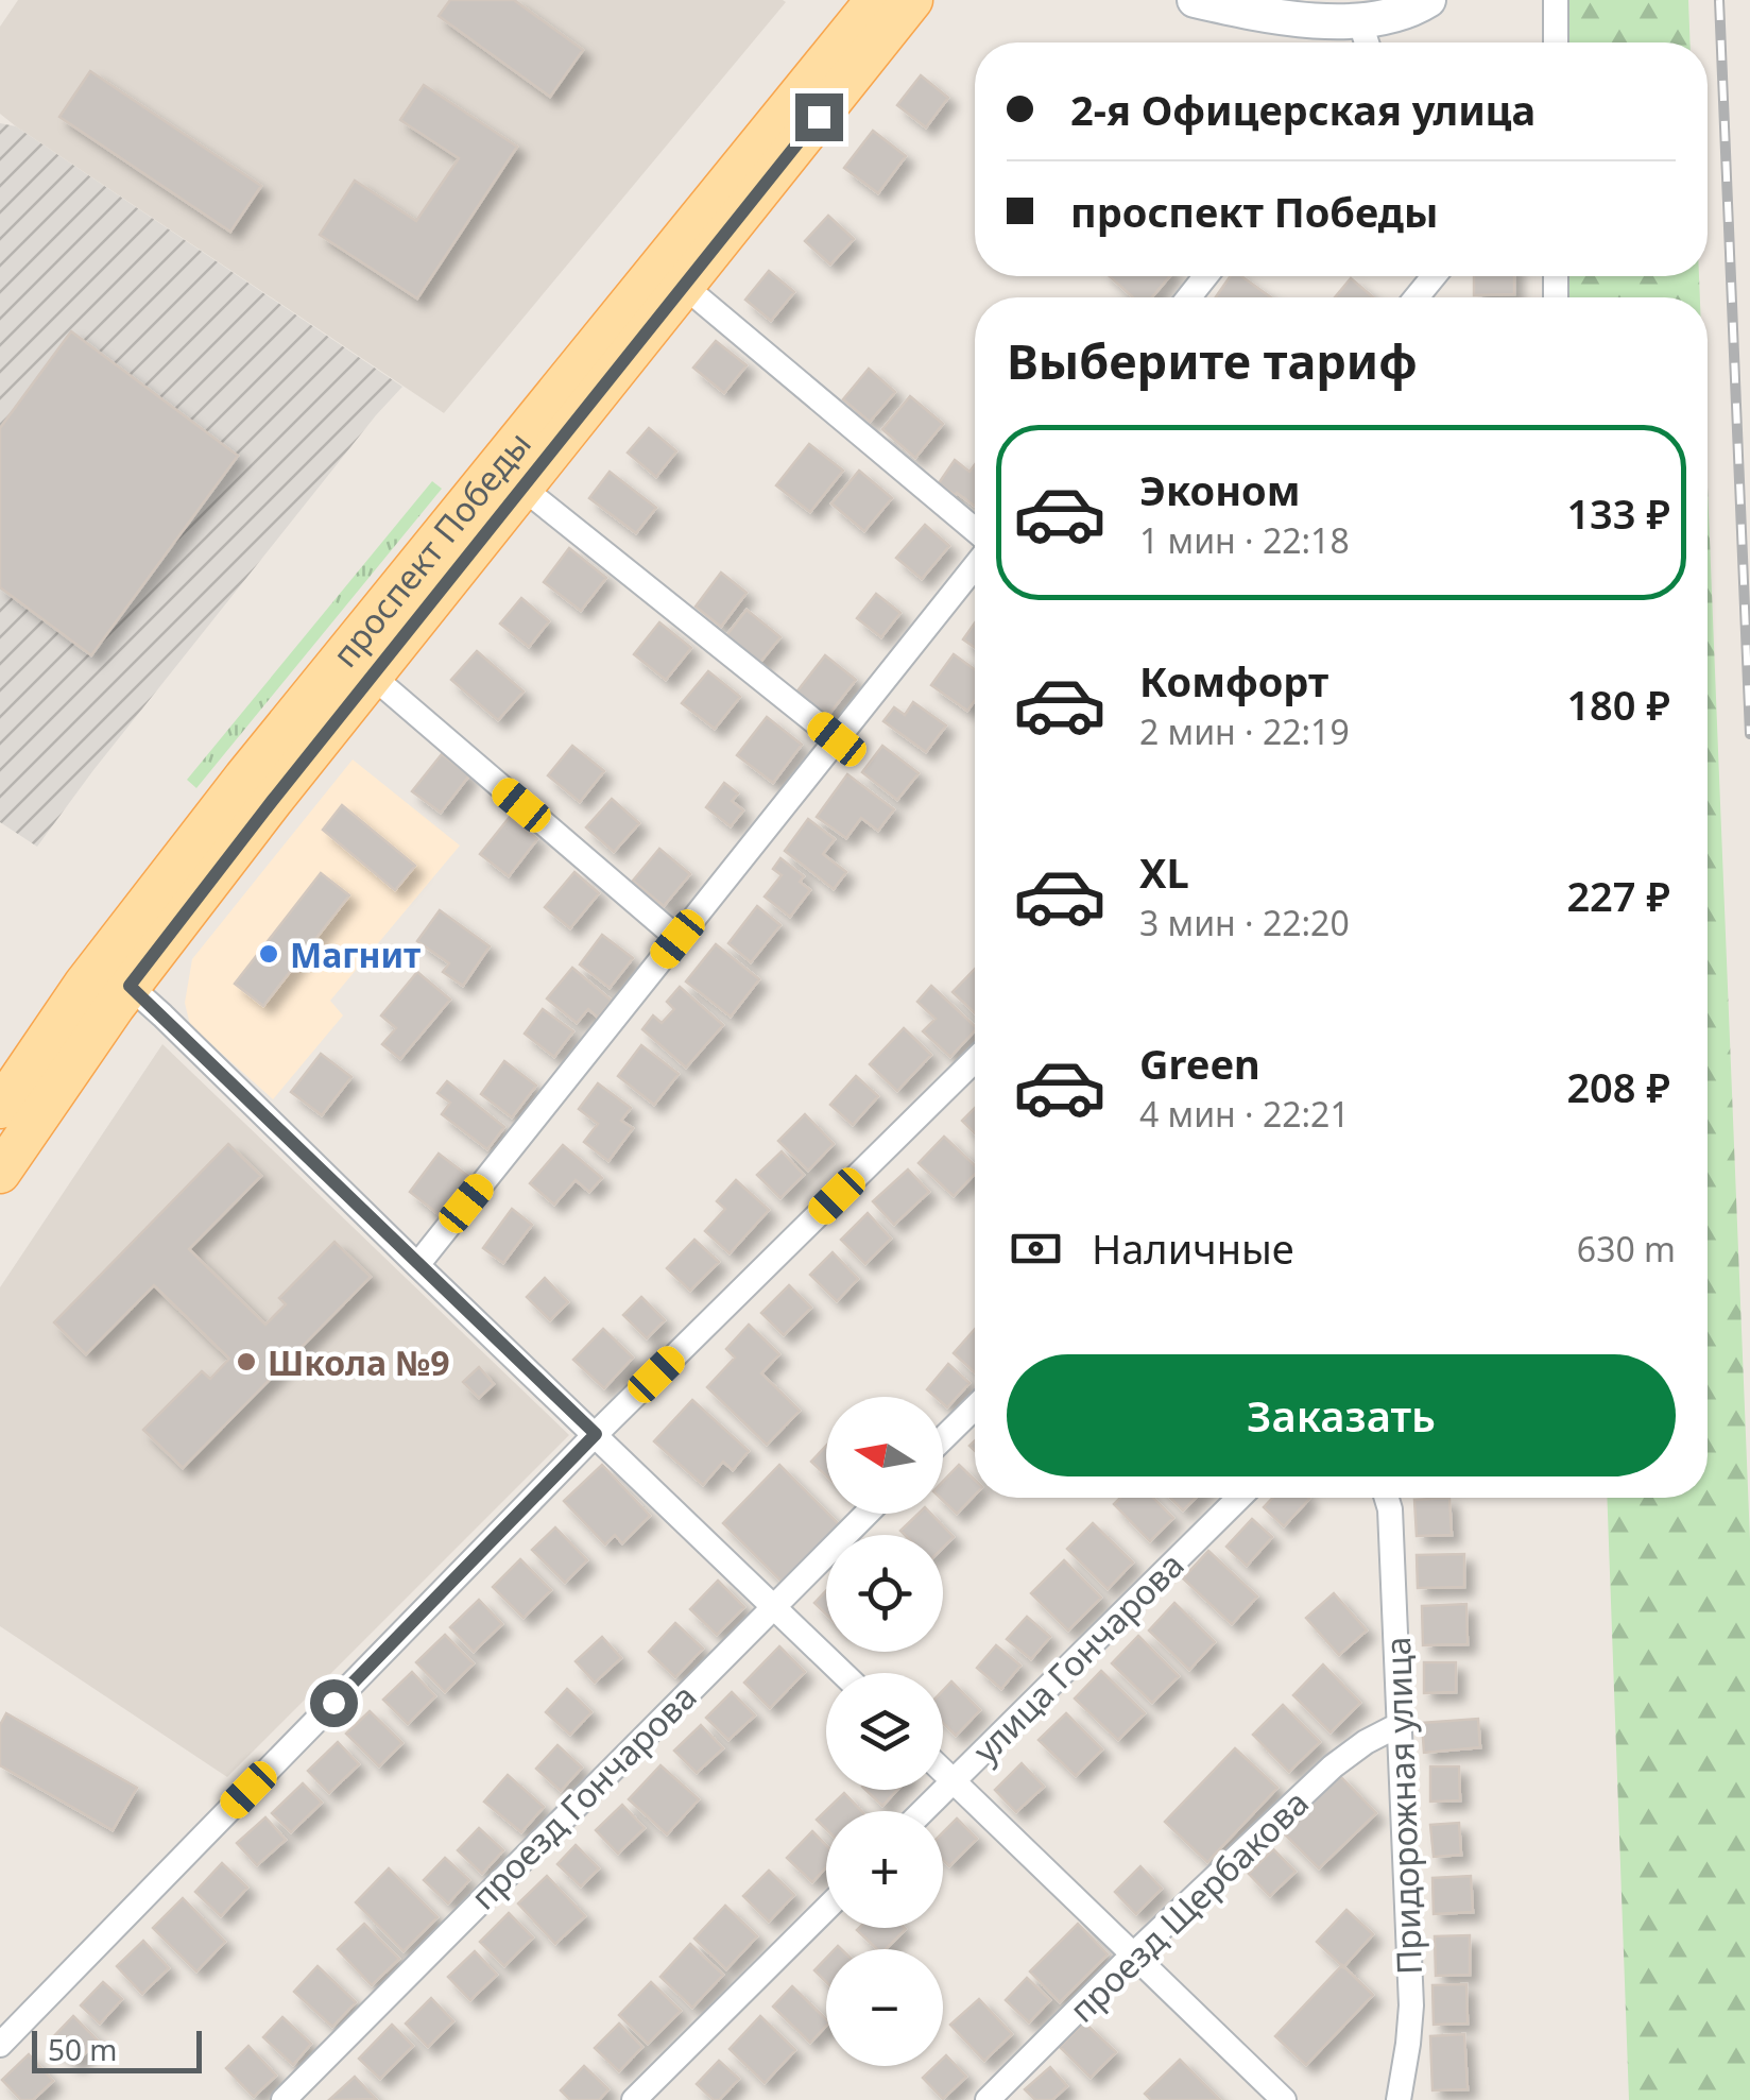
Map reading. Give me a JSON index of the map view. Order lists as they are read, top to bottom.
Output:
{
  "streets": {
    "main road": ["проспект Победы"],
    "street": [
      "улица Гончарова",
      "проезд Гончарова",
      "Придорожная улица",
      "проезд Щербакова"
    ]
  },
  "crossings": [
    ["Придорожная улица", "проезд Щербакова"]
  ],
  "places": ["Магнит", "Школа №9"],
  "scale_bar": "50 m",
  "north": "left",
  "page": {
    "banner": ["2-я Офицерская улица", "проспект Победы"],
    "heading": "Выберите тариф",
    "list": [
      {
        "name": "Эконом",
        "note": "1 мин · 22:18",
        "value": "133 ₽"
      },
      {
        "name": "Комфорт",
        "note": "2 мин · 22:19",
        "value": "180 ₽"
      },
      {
        "name": "XL",
        "note": "3 мин · 22:20",
        "value": "227 ₽"
      },
      {
        "name": "Green",
        "note": "4 мин · 22:21",
        "value": "208 ₽"
      }
    ],
    "pay": ["Наличные", "630 m"],
    "buttons": "Заказать",
    "map_buttons": ["+", "−"],
    "scale": "50 m"
  }
}
